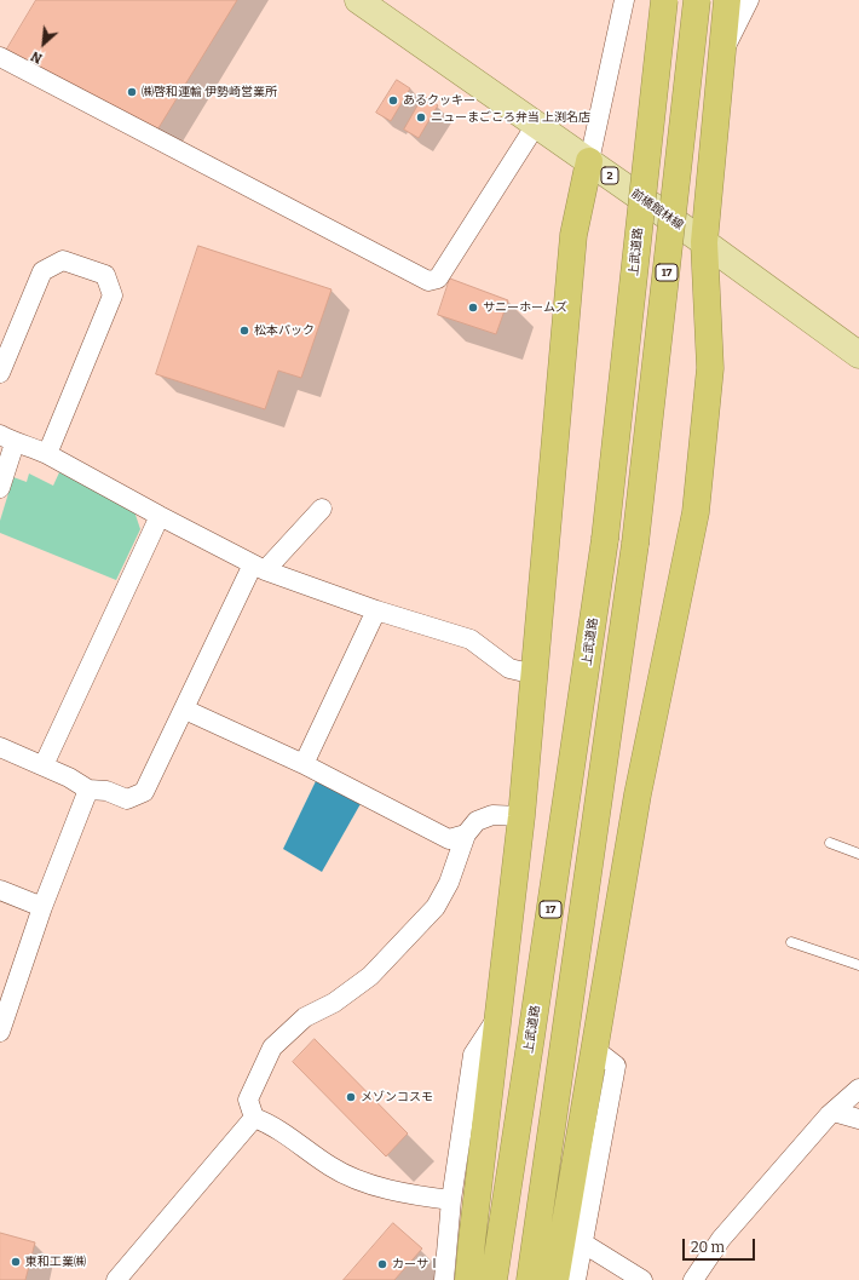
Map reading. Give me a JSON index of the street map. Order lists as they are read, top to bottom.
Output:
{
  "streets": {
    "highway": ["上武道路", "17"],
    "main road": ["2", "前橋館林線"]
  },
  "places": [
    "㈱啓和運輸 伊勢崎営業所",
    "あるクッキー",
    "ニューまごころ弁当 上渕名店",
    "サニーホームズ",
    "松本パック",
    "メゾンコスモ",
    "東和工業㈱",
    "カーサⅠ"
  ],
  "scale_bar": "20 m",
  "north": "bottom left"
}
